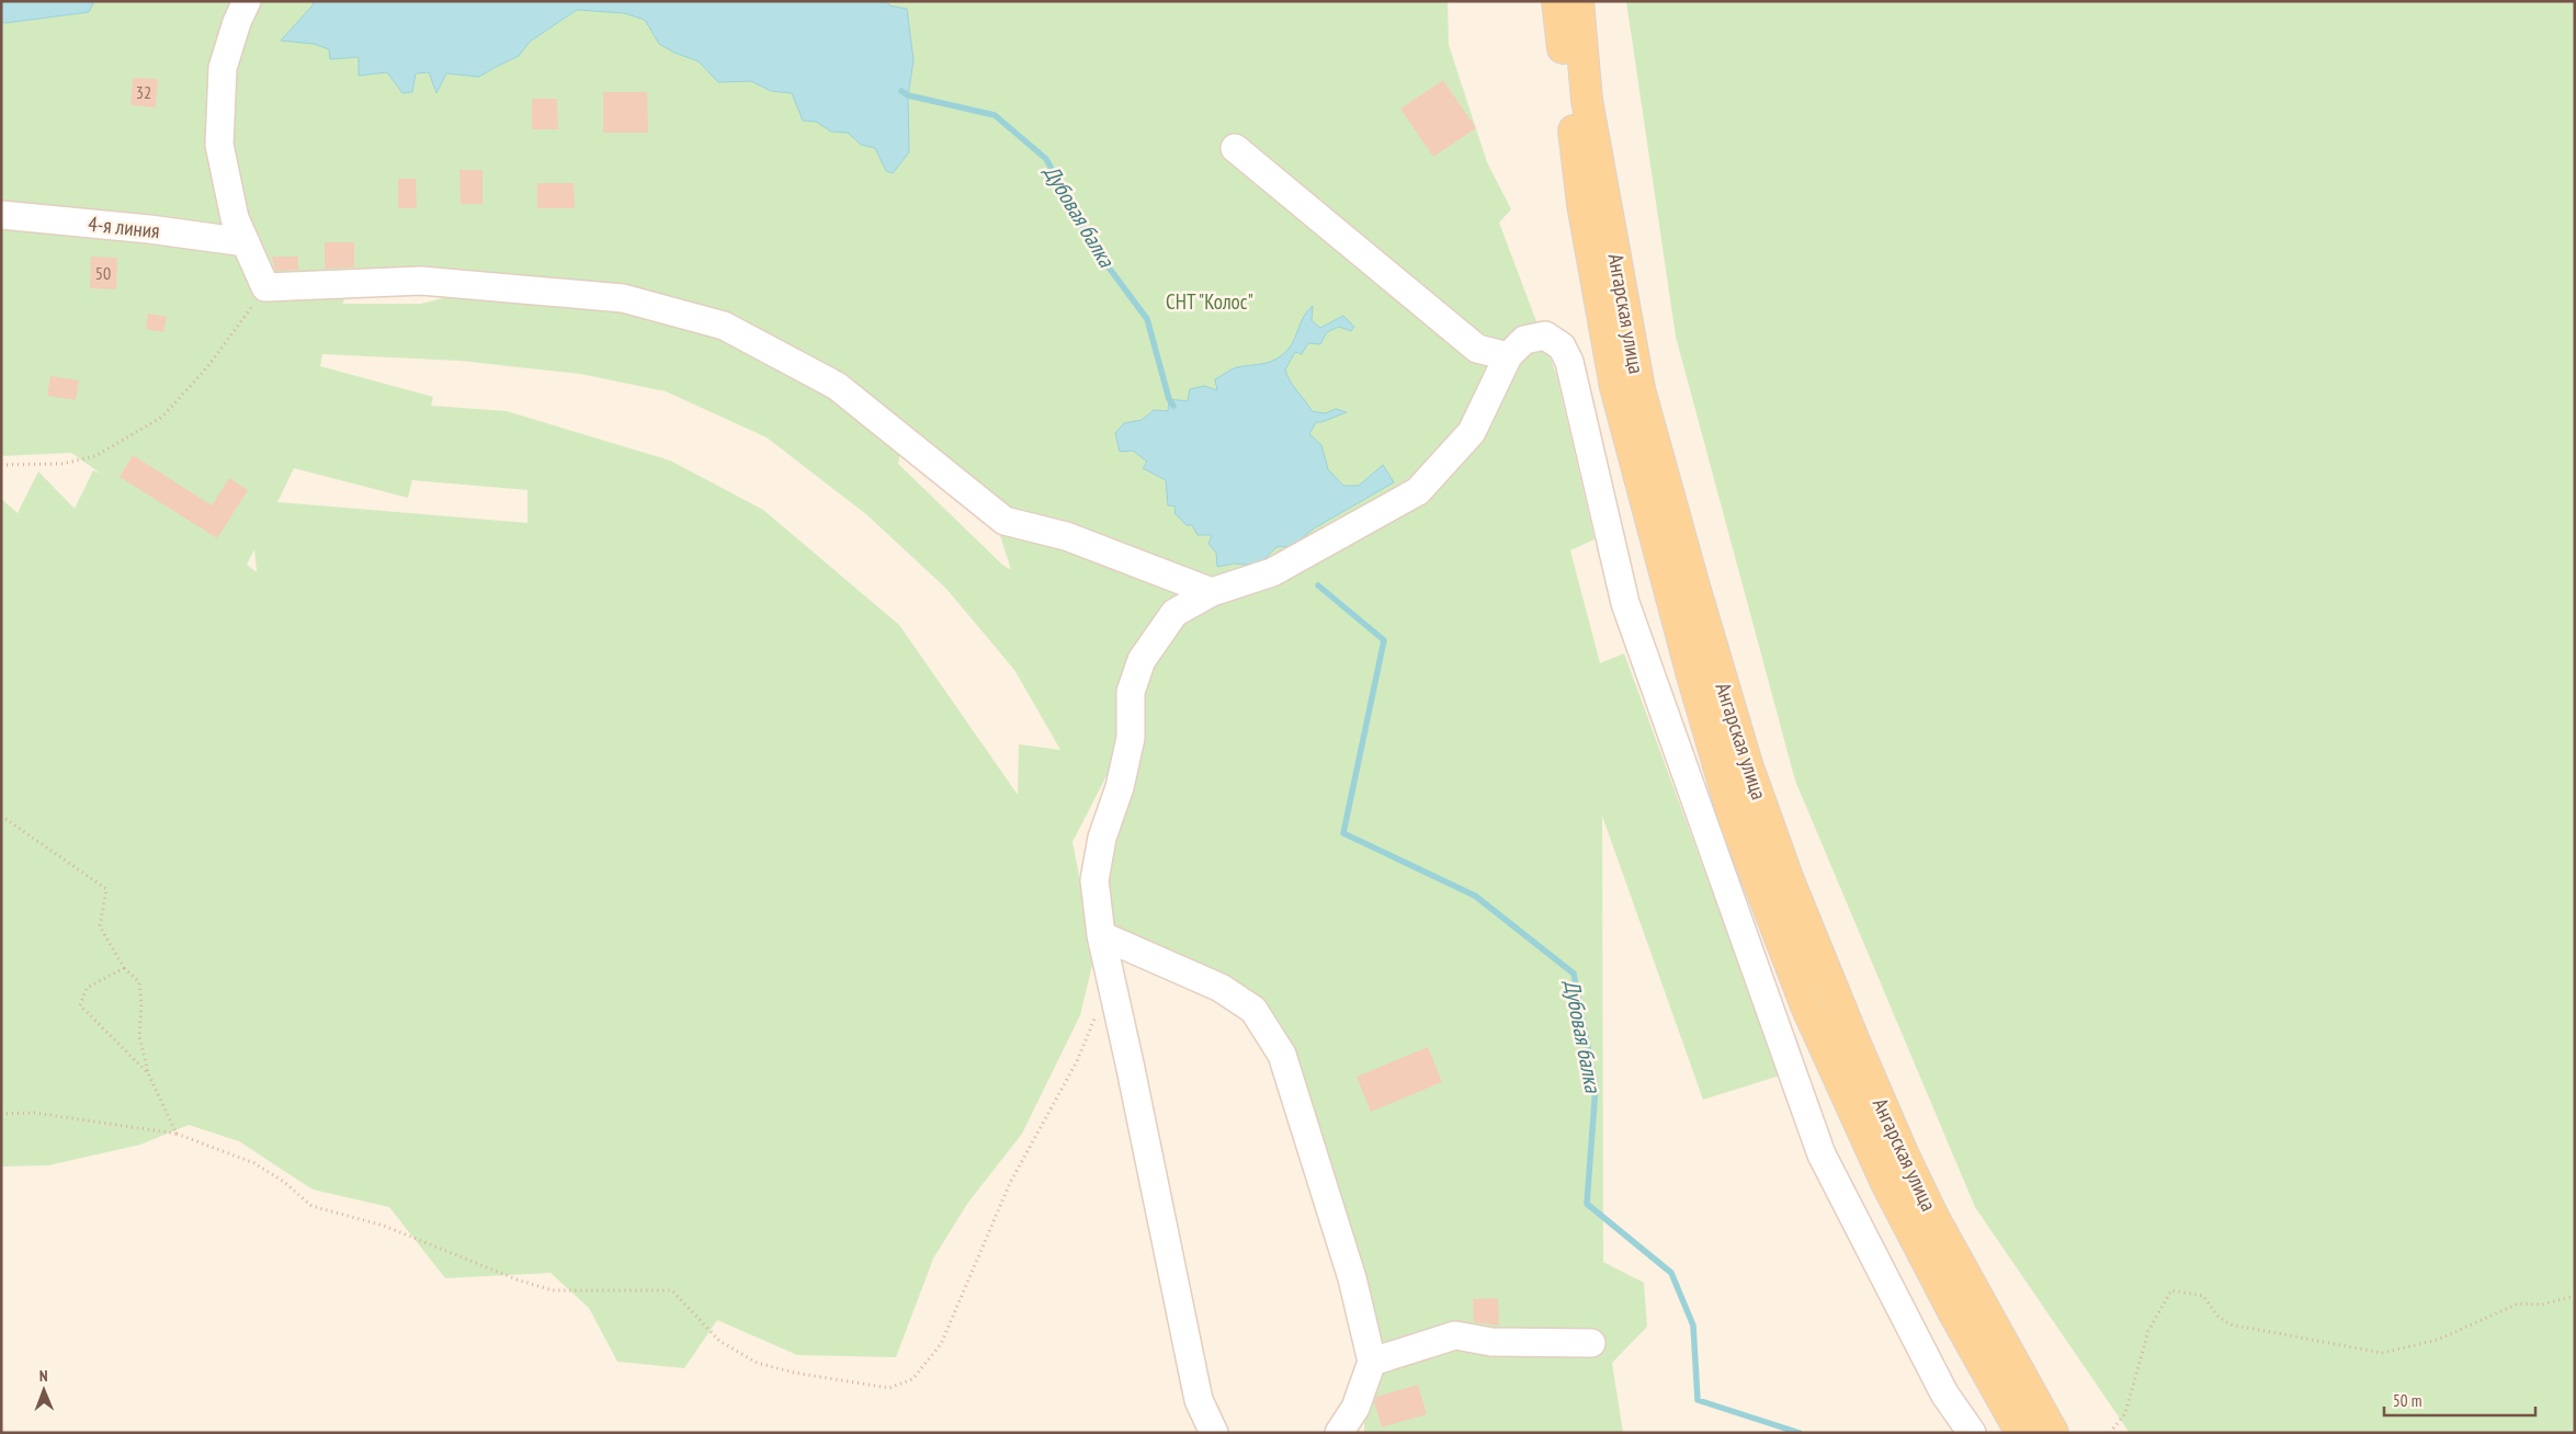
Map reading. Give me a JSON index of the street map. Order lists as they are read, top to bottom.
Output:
{
  "streets": {
    "main road": ["Ангарская улица"],
    "street": ["4-я линия"]
  },
  "water": ["Дубовая балка"],
  "parks": ["СНТ \"Колос\""],
  "house_numbers": ["32", "50"],
  "scale_bar": "50 m",
  "north": "top"
}
